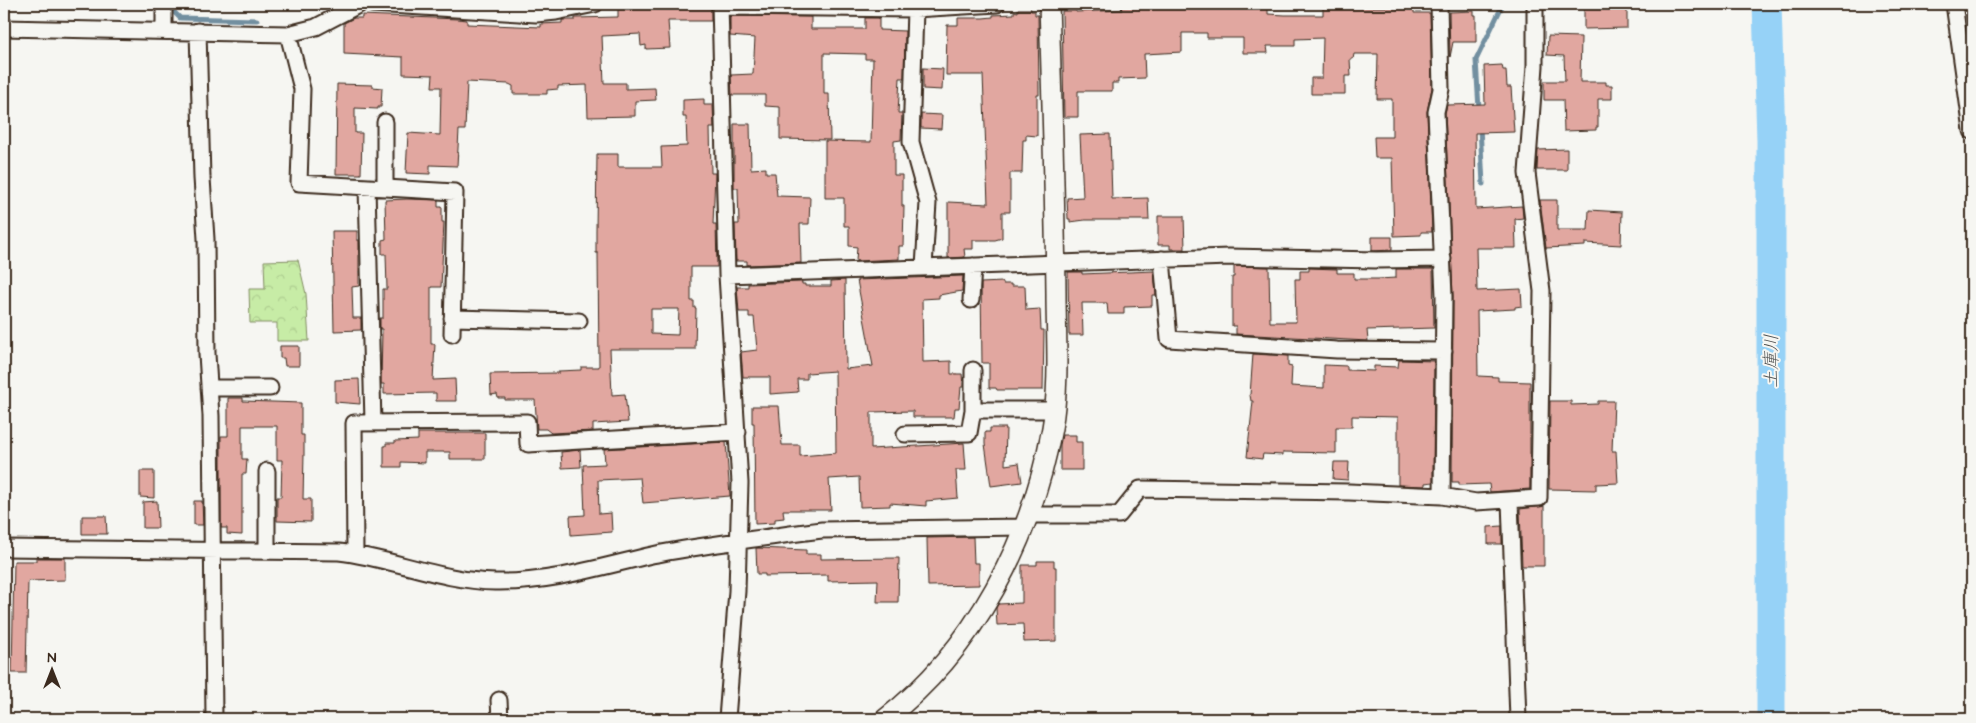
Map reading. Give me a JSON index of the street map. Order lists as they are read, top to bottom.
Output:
{
  "water": ["土庫川"],
  "north": "top"
}
